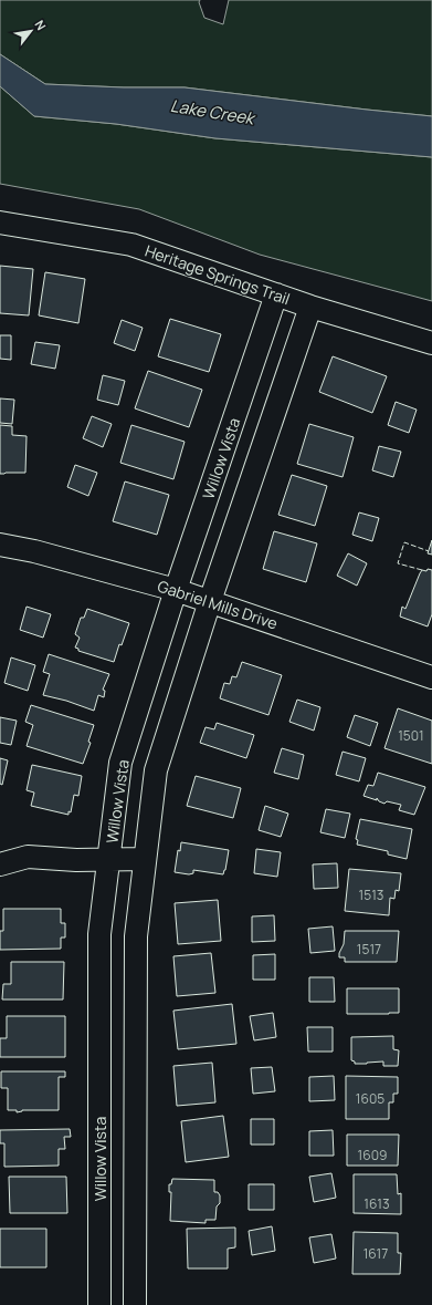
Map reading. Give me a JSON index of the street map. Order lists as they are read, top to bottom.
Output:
{
  "streets": {
    "street": ["Heritage Springs Trail", "Willow Vista", "Gabriel Mills Drive"]
  },
  "crossings": [
    ["Heritage Springs Trail", "Willow Vista"],
    ["Willow Vista", "Gabriel Mills Drive"]
  ],
  "water": ["Lake Creek"],
  "house_numbers": [
    "1501",
    "1513",
    "1517",
    "1605",
    "1609",
    "1613",
    "1617"
  ],
  "north": "top right"
}
